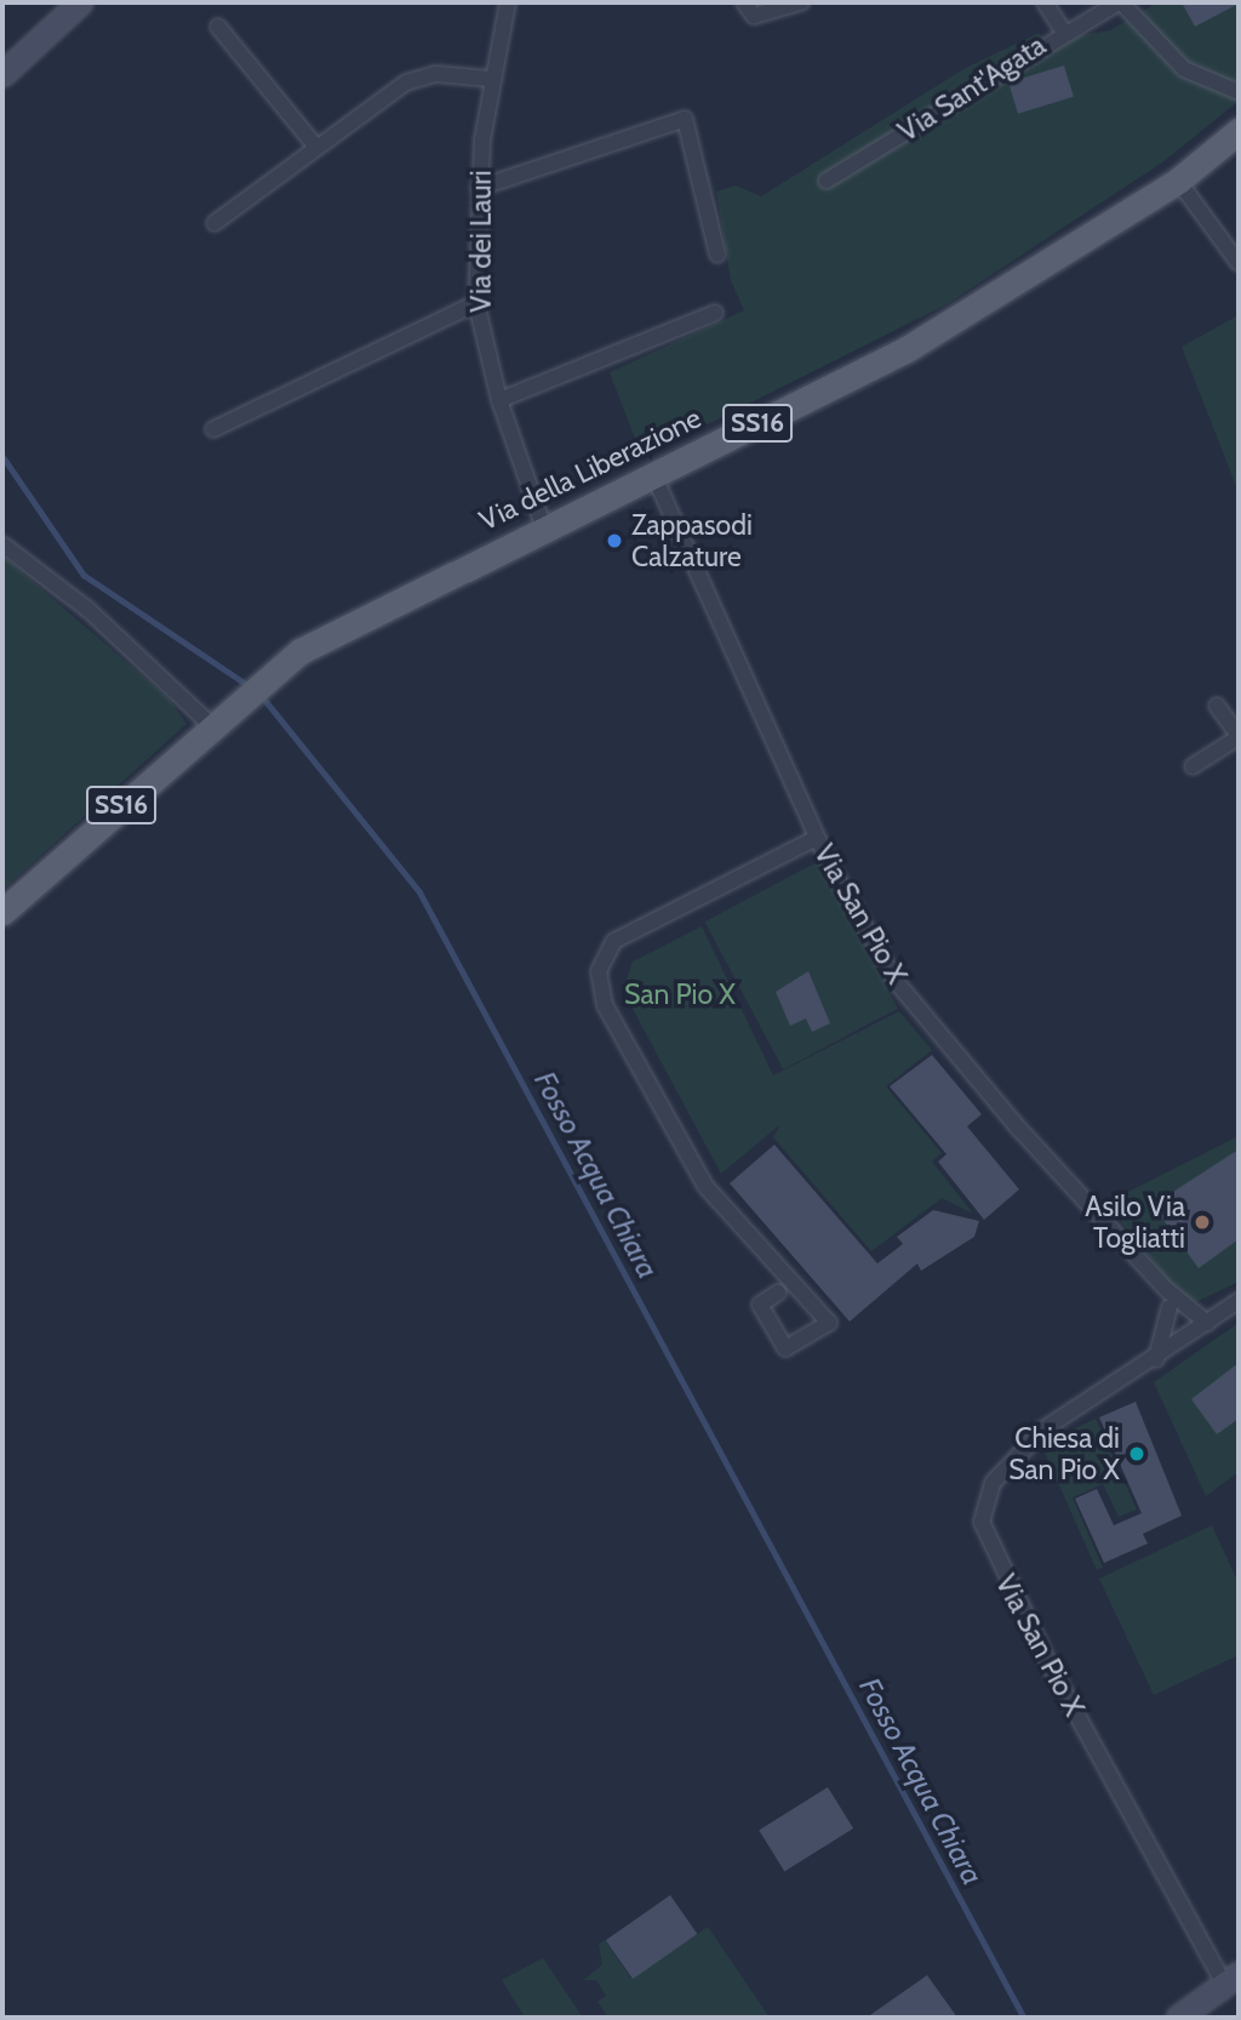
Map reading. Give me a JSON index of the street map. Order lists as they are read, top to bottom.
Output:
{
  "streets": {
    "main road": ["SS16", "Via della Liberazione"],
    "street": ["Via Sant'Agata", "Via dei Lauri", "Via San Pio X"]
  },
  "crossings": [
    ["Via dei Lauri", "Via della Liberazione"],
    ["Via della Liberazione", "Via San Pio X"]
  ],
  "water": ["Fosso Acqua Chiara"],
  "parks": ["San Pio X"],
  "places": ["Zappasodi Calzature", "Asilo Via Togliatti", "Chiesa di San Pio X"]
}
